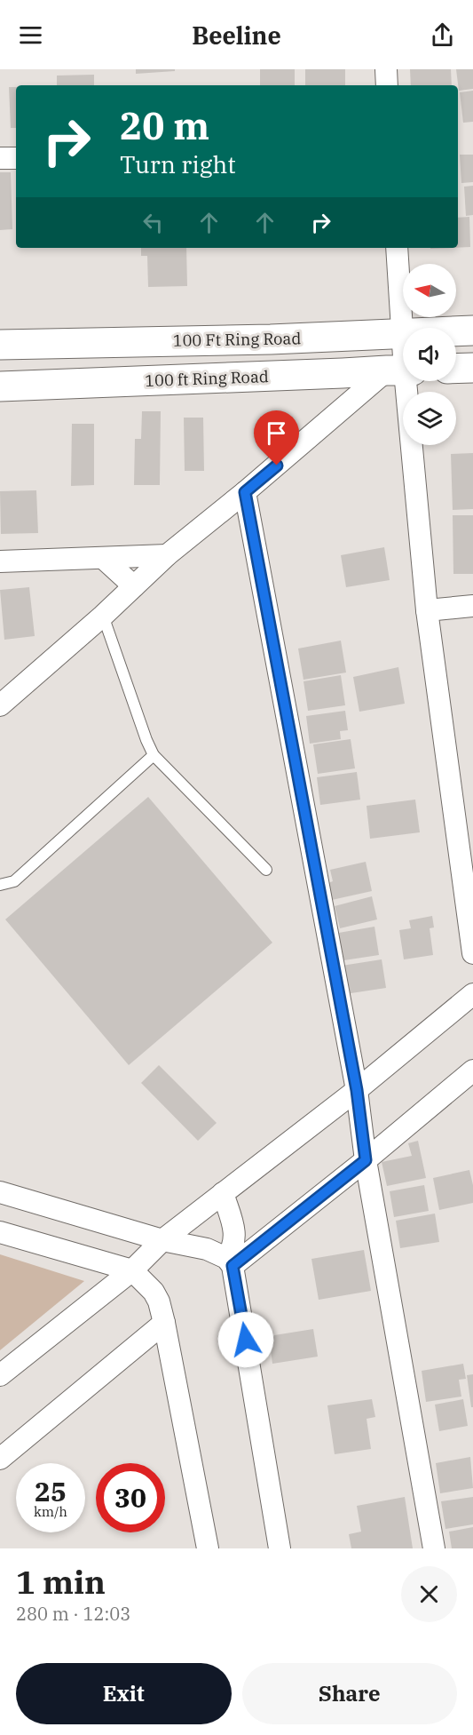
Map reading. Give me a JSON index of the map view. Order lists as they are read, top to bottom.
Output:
{
  "streets": {
    "main road": ["100 Ft Ring Road", "100 ft Ring Road"]
  },
  "north": "left",
  "page": {
    "header": "Beeline",
    "turn": ["20 m", "Turn right"],
    "speed": "25 km/h",
    "limit": "30",
    "heading": ["1 min", "280 m · 12:03"],
    "buttons": ["Exit", "Share"]
  }
}
